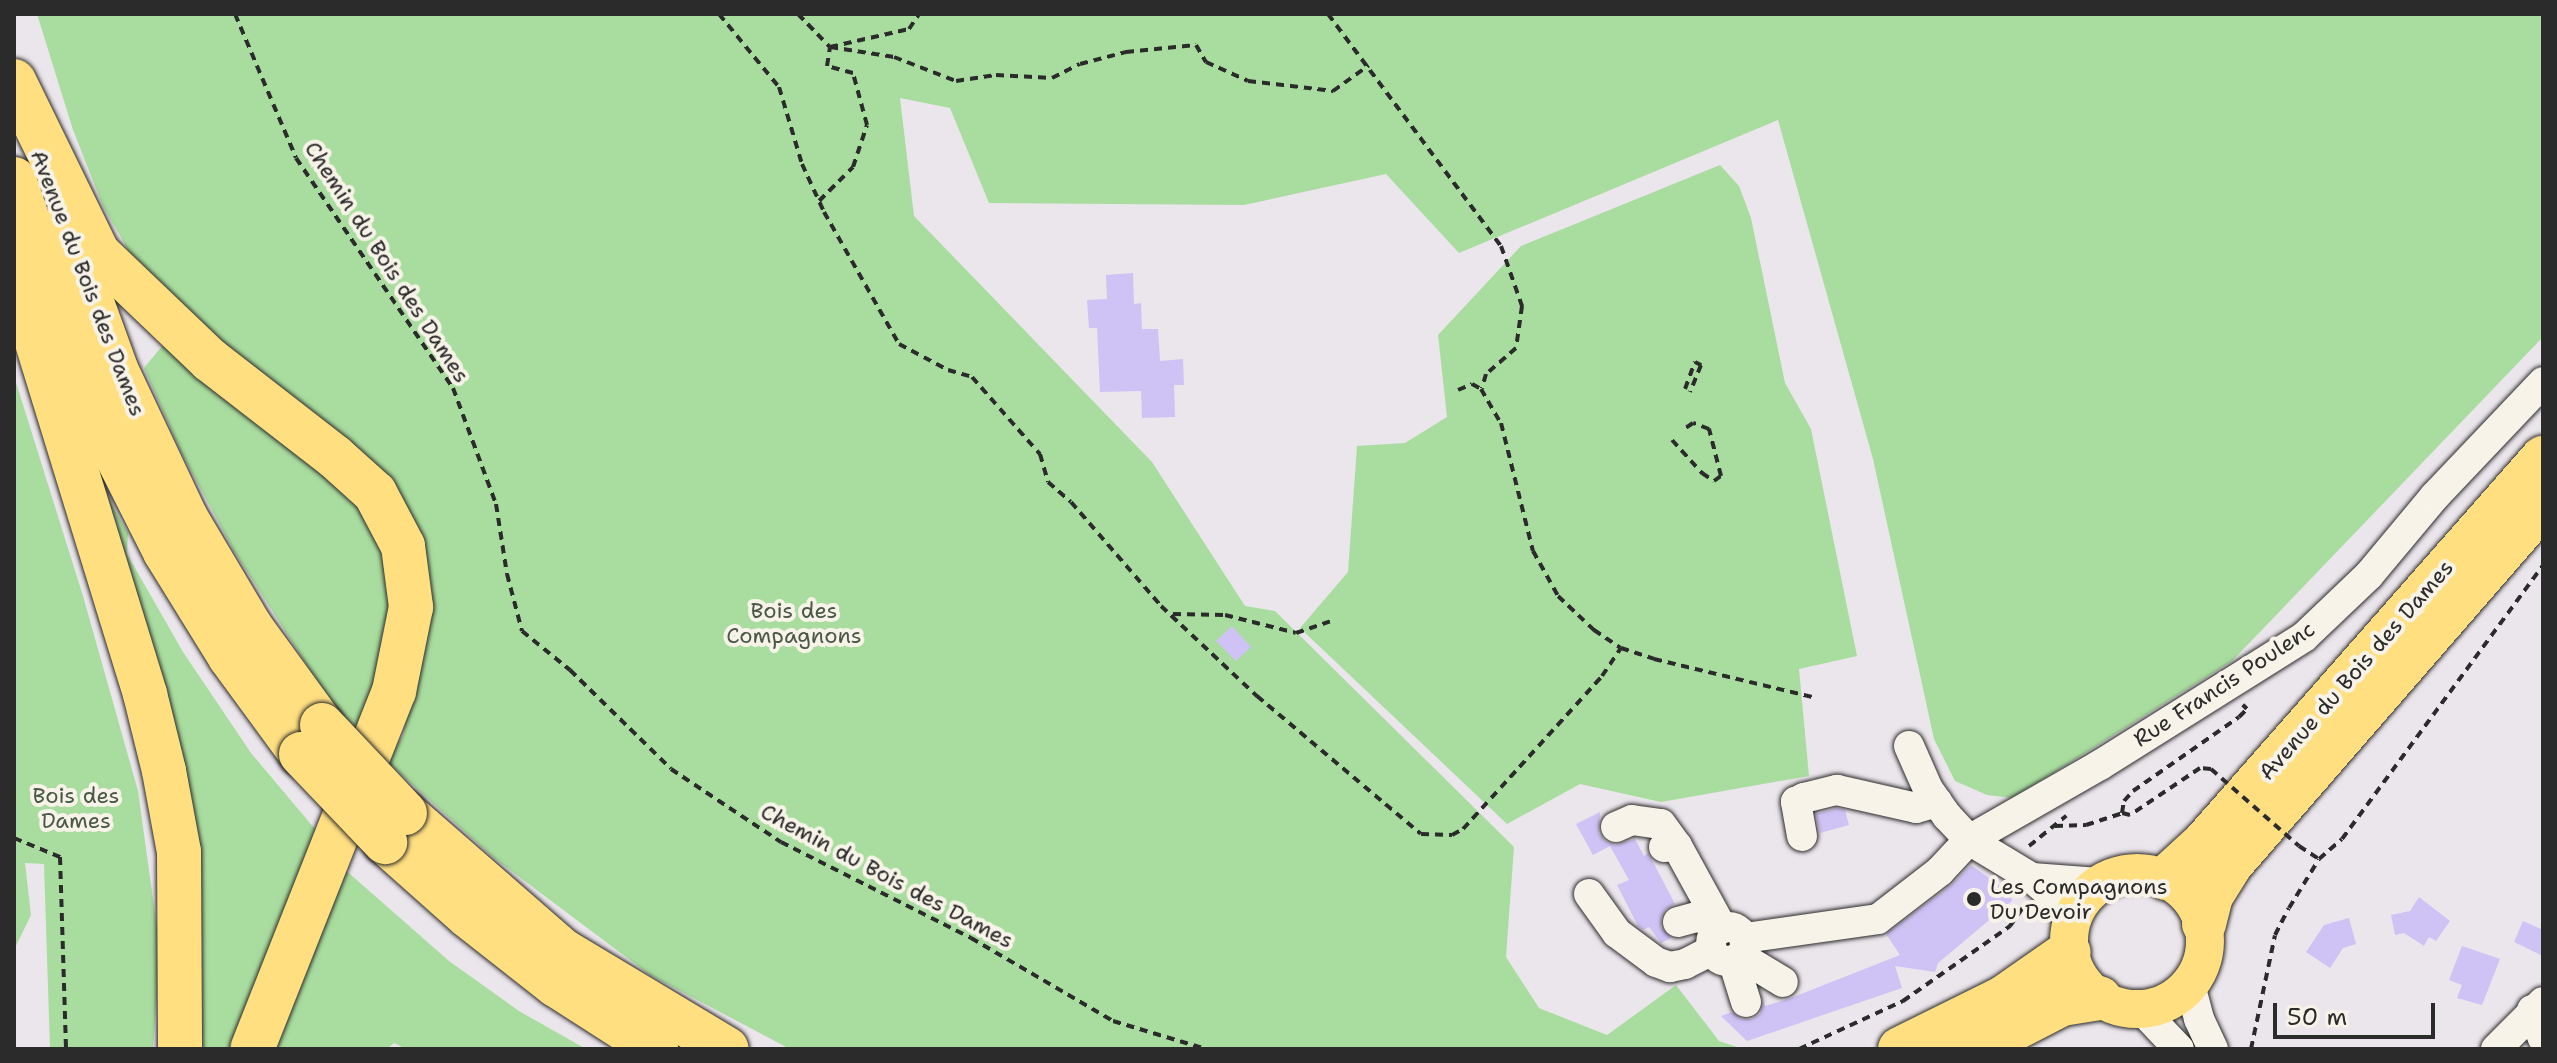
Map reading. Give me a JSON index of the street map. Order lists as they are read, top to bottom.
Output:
{
  "streets": {
    "highway": ["Avenue du Bois des Dames"],
    "street": ["Rue Francis Poulenc"],
    "path": ["Chemin du Bois des Dames"]
  },
  "parks": ["Bois des Compagnons", "Bois des Dames"],
  "places": ["Les Compagnons Du Devoir"],
  "scale_bar": "50 m"
}
